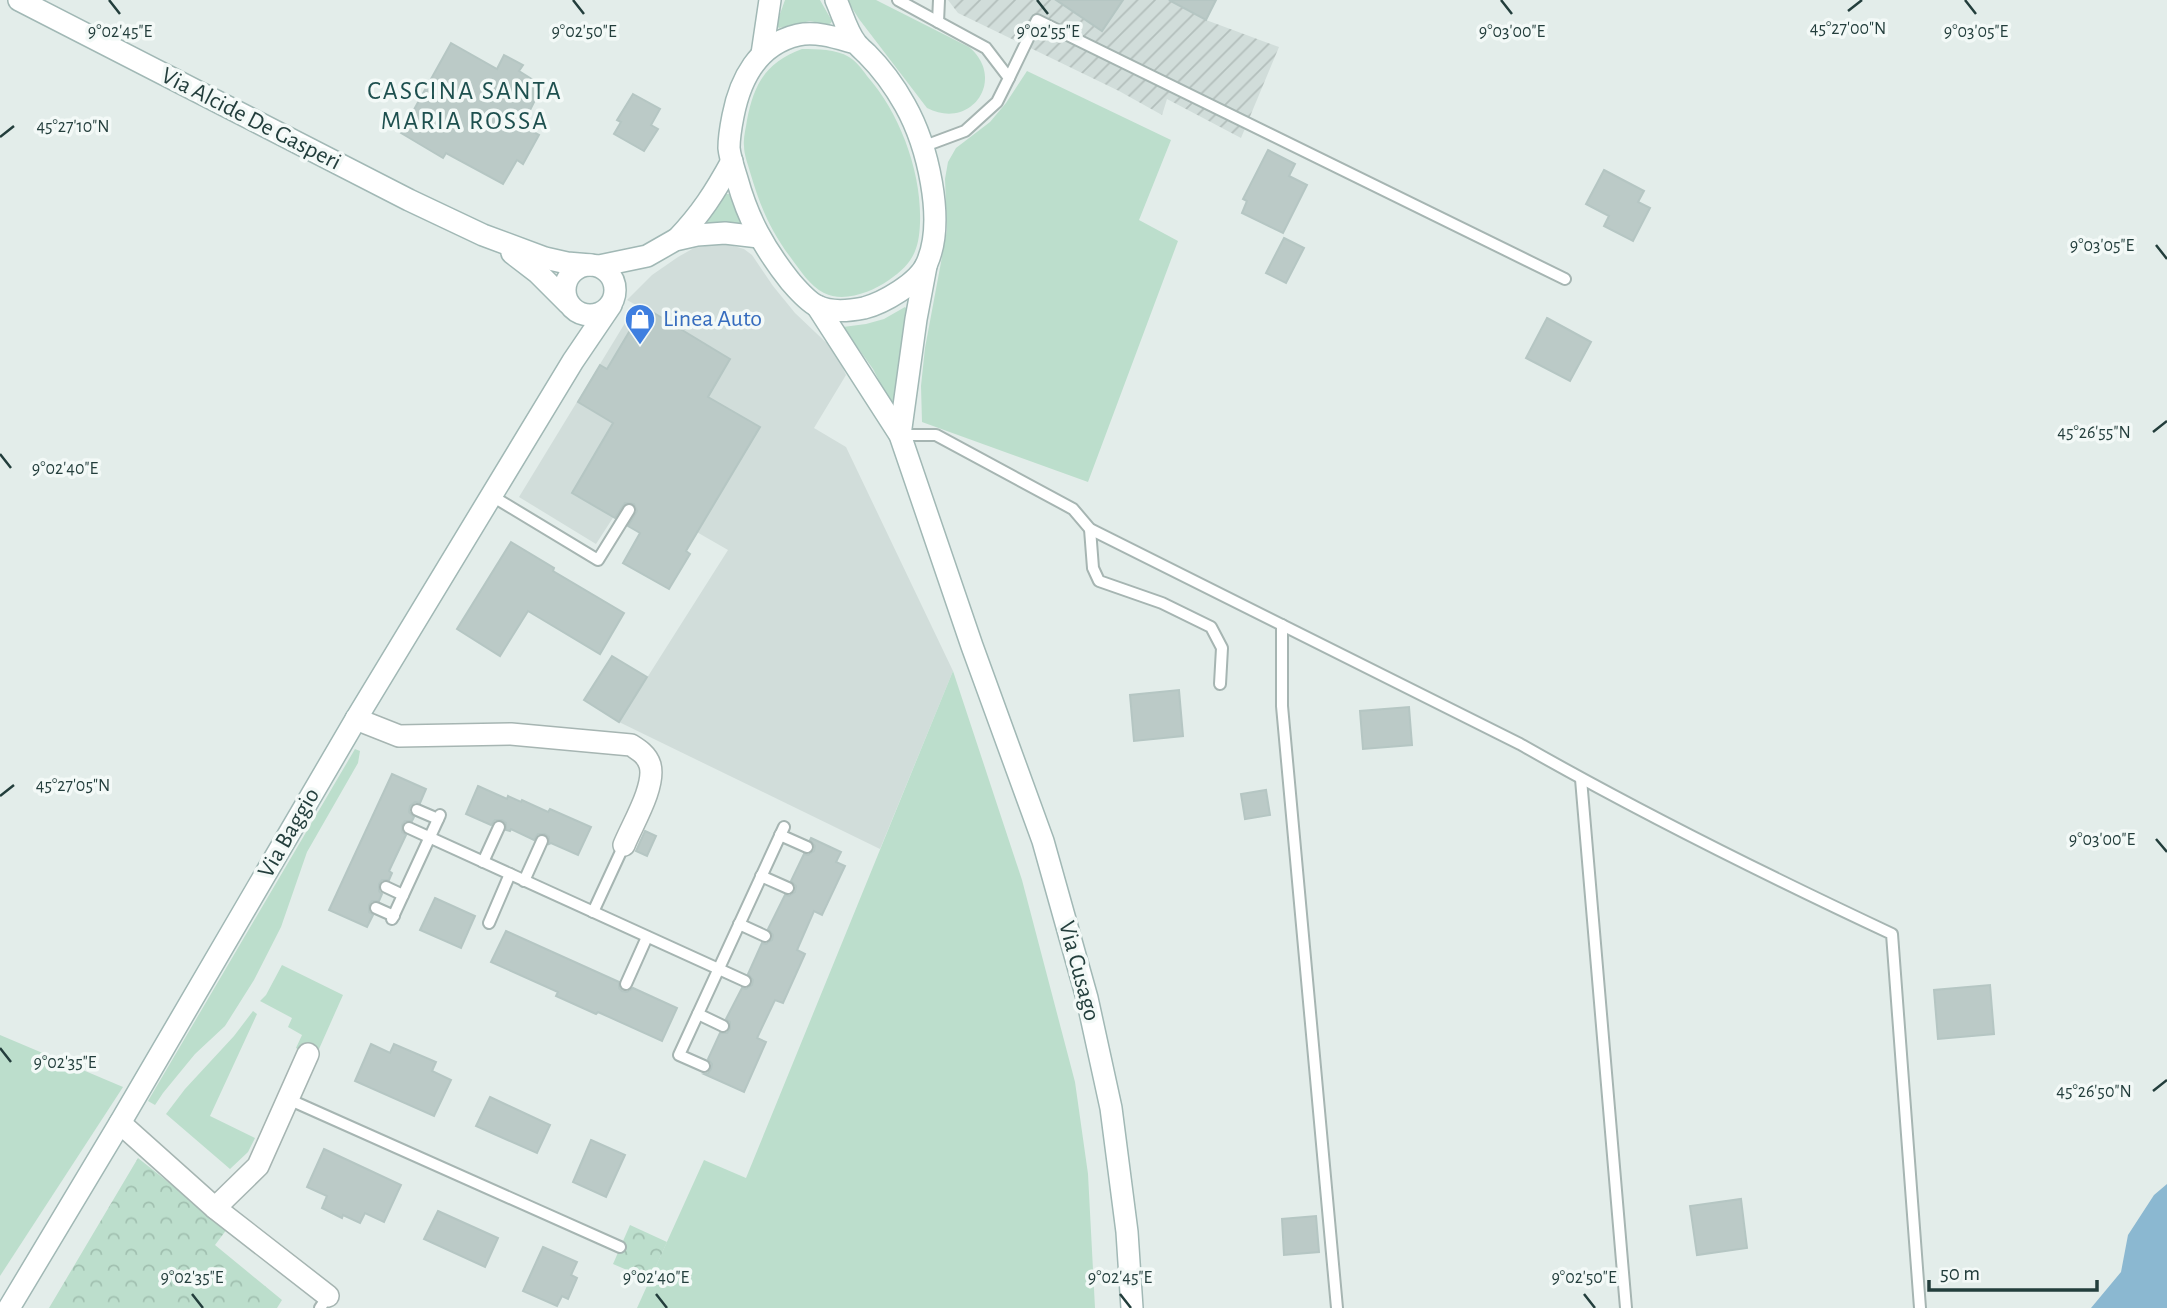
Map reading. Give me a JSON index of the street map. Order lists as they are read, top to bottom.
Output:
{
  "streets": {
    "street": ["Via Alcide De Gasperi", "Via Baggio", "Via Cusago"]
  },
  "crossings": [
    ["Via Alcide De Gasperi", "Via Baggio"]
  ],
  "districts": ["CASCINA SANTA MARIA ROSSA"],
  "places": {
    "shop": ["Linea Auto"]
  },
  "scale_bar": "50 m",
  "coordinates": [
    "45°27'00\"N",
    "9°03'05\"E",
    "9°02'45\"E",
    "9°02'50\"E",
    "9°02'55\"E",
    "9°03'00\"E",
    "45°27'10\"N",
    "45°26'55\"N",
    "9°02'40\"E",
    "45°27'05\"N",
    "9°02'35\"E",
    "45°26'50\"N"
  ]
}
